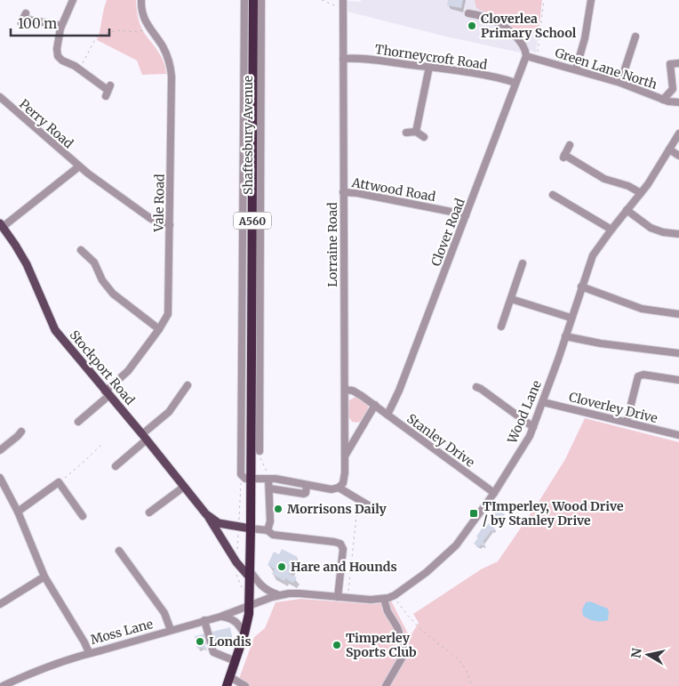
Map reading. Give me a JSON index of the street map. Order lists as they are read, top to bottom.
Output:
{
  "streets": {
    "highway": ["Shaftesbury Avenue", "A560"],
    "main road": ["Stockport Road"],
    "street": [
      "Thorneycroft Road",
      "Green Lane North",
      "Perry Road",
      "Attwood Road",
      "Vale Road",
      "Clover Road",
      "Lorraine Road",
      "Cloverley Drive",
      "Wood Lane",
      "Stanley Drive",
      "Moss Lane"
    ]
  },
  "crossings": [
    ["Thorneycroft Road", "Clover Road"],
    ["Thorneycroft Road", "Lorraine Road"],
    ["Green Lane North", "Clover Road"],
    ["Perry Road", "Vale Road"],
    ["Shaftesbury Avenue", "A560"],
    ["Shaftesbury Avenue", "Stockport Road"],
    ["Attwood Road", "Clover Road"],
    ["Attwood Road", "Lorraine Road"],
    ["Vale Road", "Stockport Road"],
    ["A560", "Stockport Road"],
    ["A560", "Wood Lane"],
    ["A560", "Moss Lane"],
    ["Clover Road", "Stanley Drive"],
    ["Lorraine Road", "Stanley Drive"],
    ["Cloverley Drive", "Wood Lane"],
    ["Wood Lane", "Stanley Drive"],
    ["Wood Lane", "Moss Lane"]
  ],
  "places": {
    "other": [
      "Cloverlea Primary School",
      "Morrisons Daily",
      "Hare and Hounds",
      "Londis",
      "Timperley Sports Club"
    ],
    "transit": ["TImperley, Wood Drive / by Stanley Drive"]
  },
  "scale_bar": "100 m",
  "north": "left"
}
